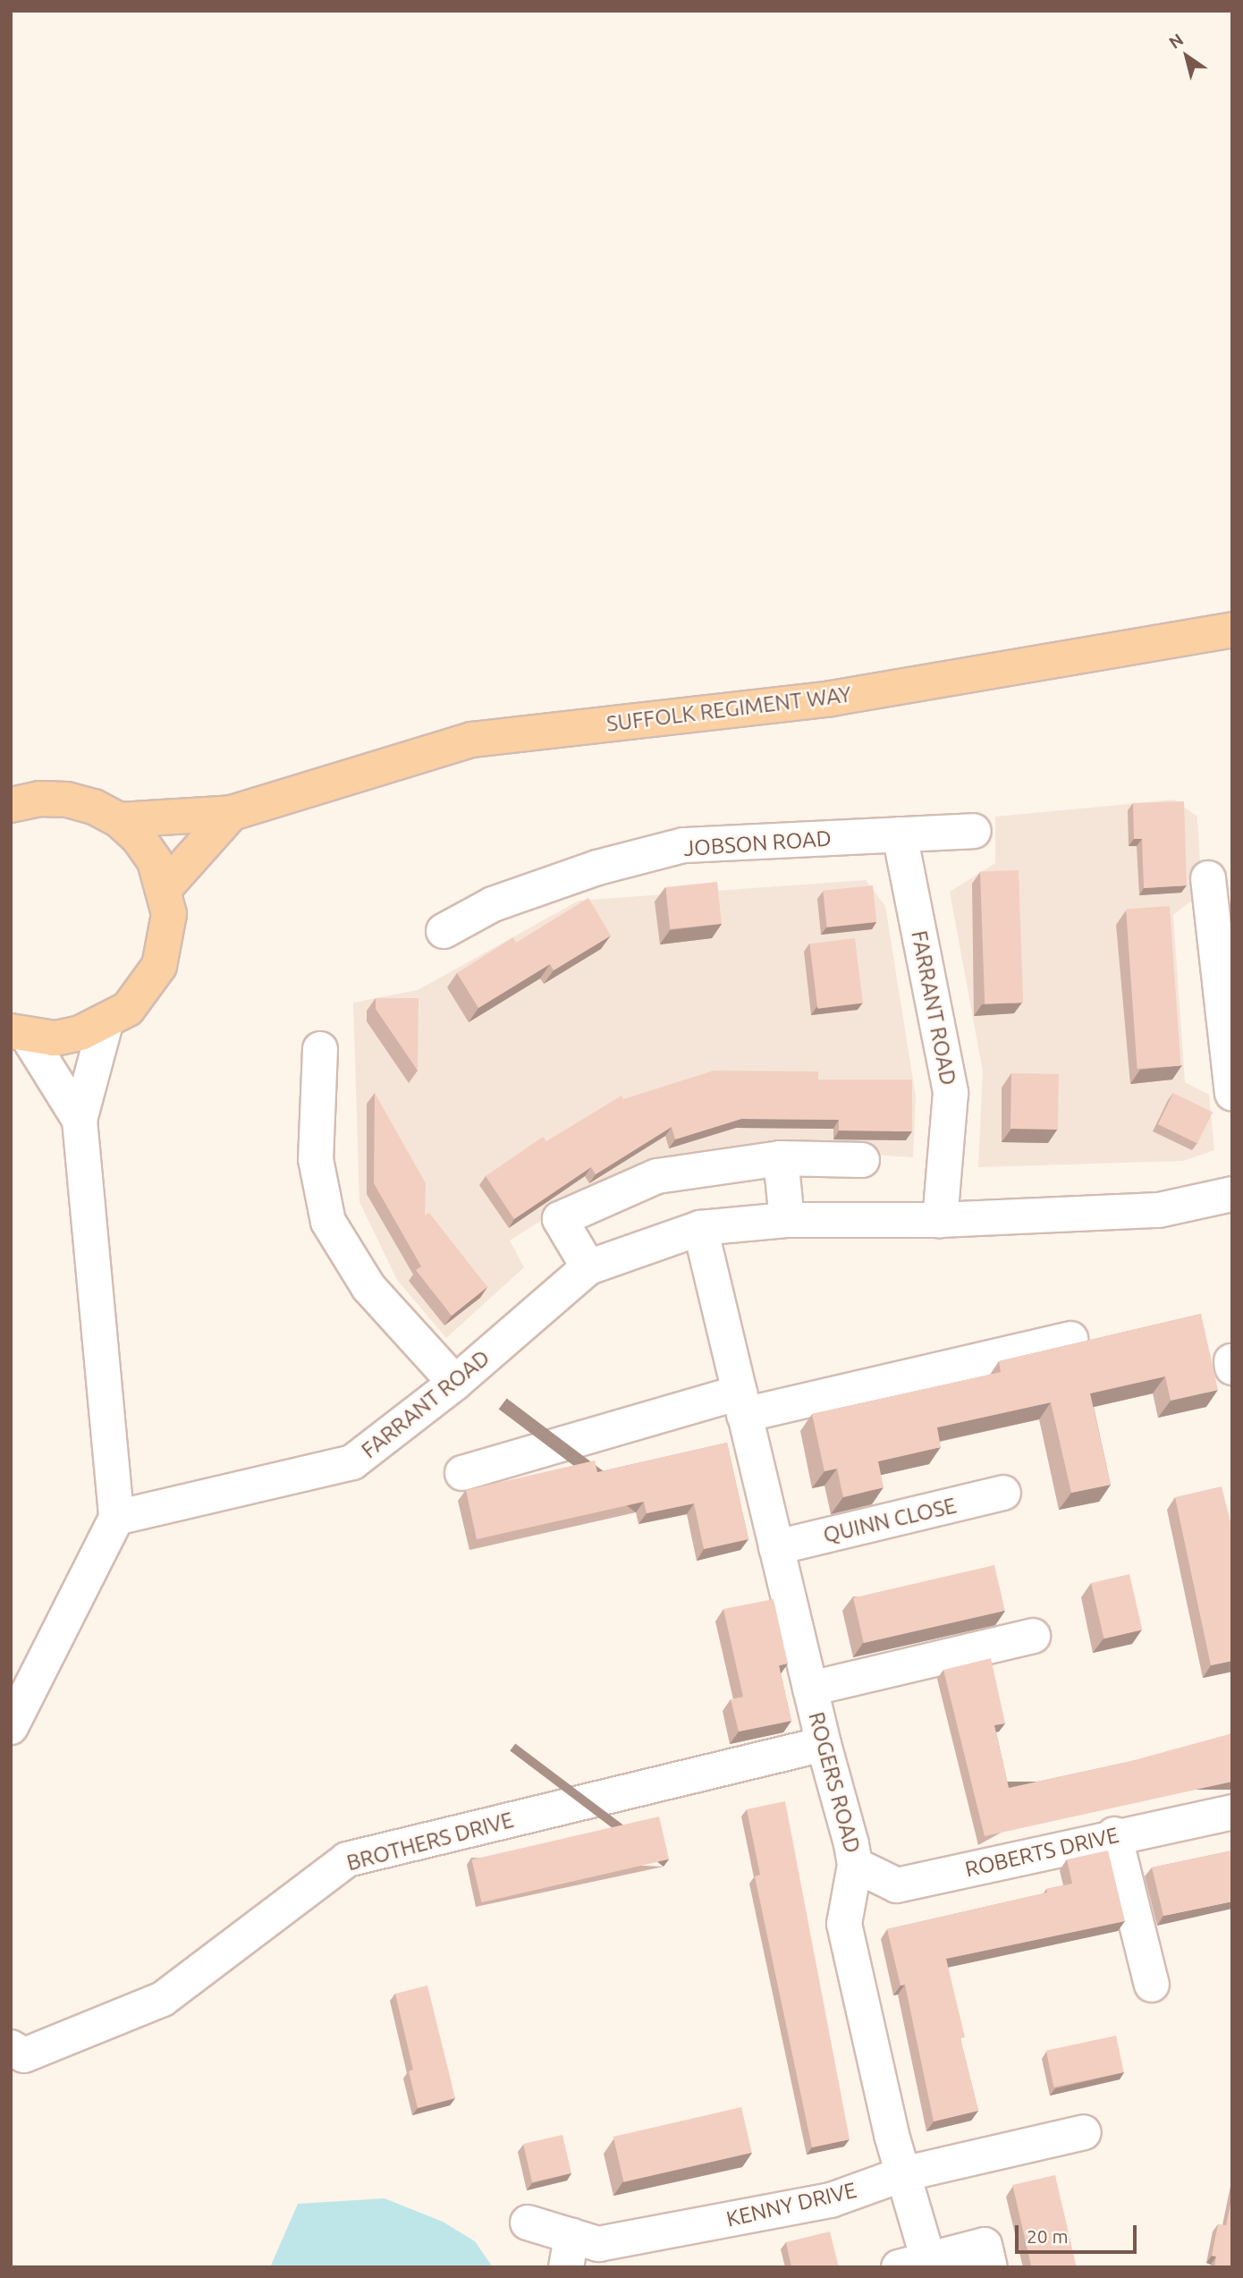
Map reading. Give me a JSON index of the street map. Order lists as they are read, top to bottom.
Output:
{
  "streets": {
    "main road": ["SUFFOLK REGIMENT WAY"],
    "street": [
      "JOBSON ROAD",
      "FARRANT ROAD",
      "QUINN CLOSE",
      "ROGERS ROAD",
      "BROTHERS DRIVE",
      "ROBERTS DRIVE",
      "KENNY DRIVE"
    ]
  },
  "crossings": [
    ["JOBSON ROAD", "FARRANT ROAD"],
    ["FARRANT ROAD", "ROGERS ROAD"],
    ["QUINN CLOSE", "ROGERS ROAD"],
    ["ROGERS ROAD", "BROTHERS DRIVE"],
    ["ROGERS ROAD", "ROBERTS DRIVE"],
    ["ROGERS ROAD", "KENNY DRIVE"]
  ],
  "scale_bar": "20 m",
  "north": "top left"
}
